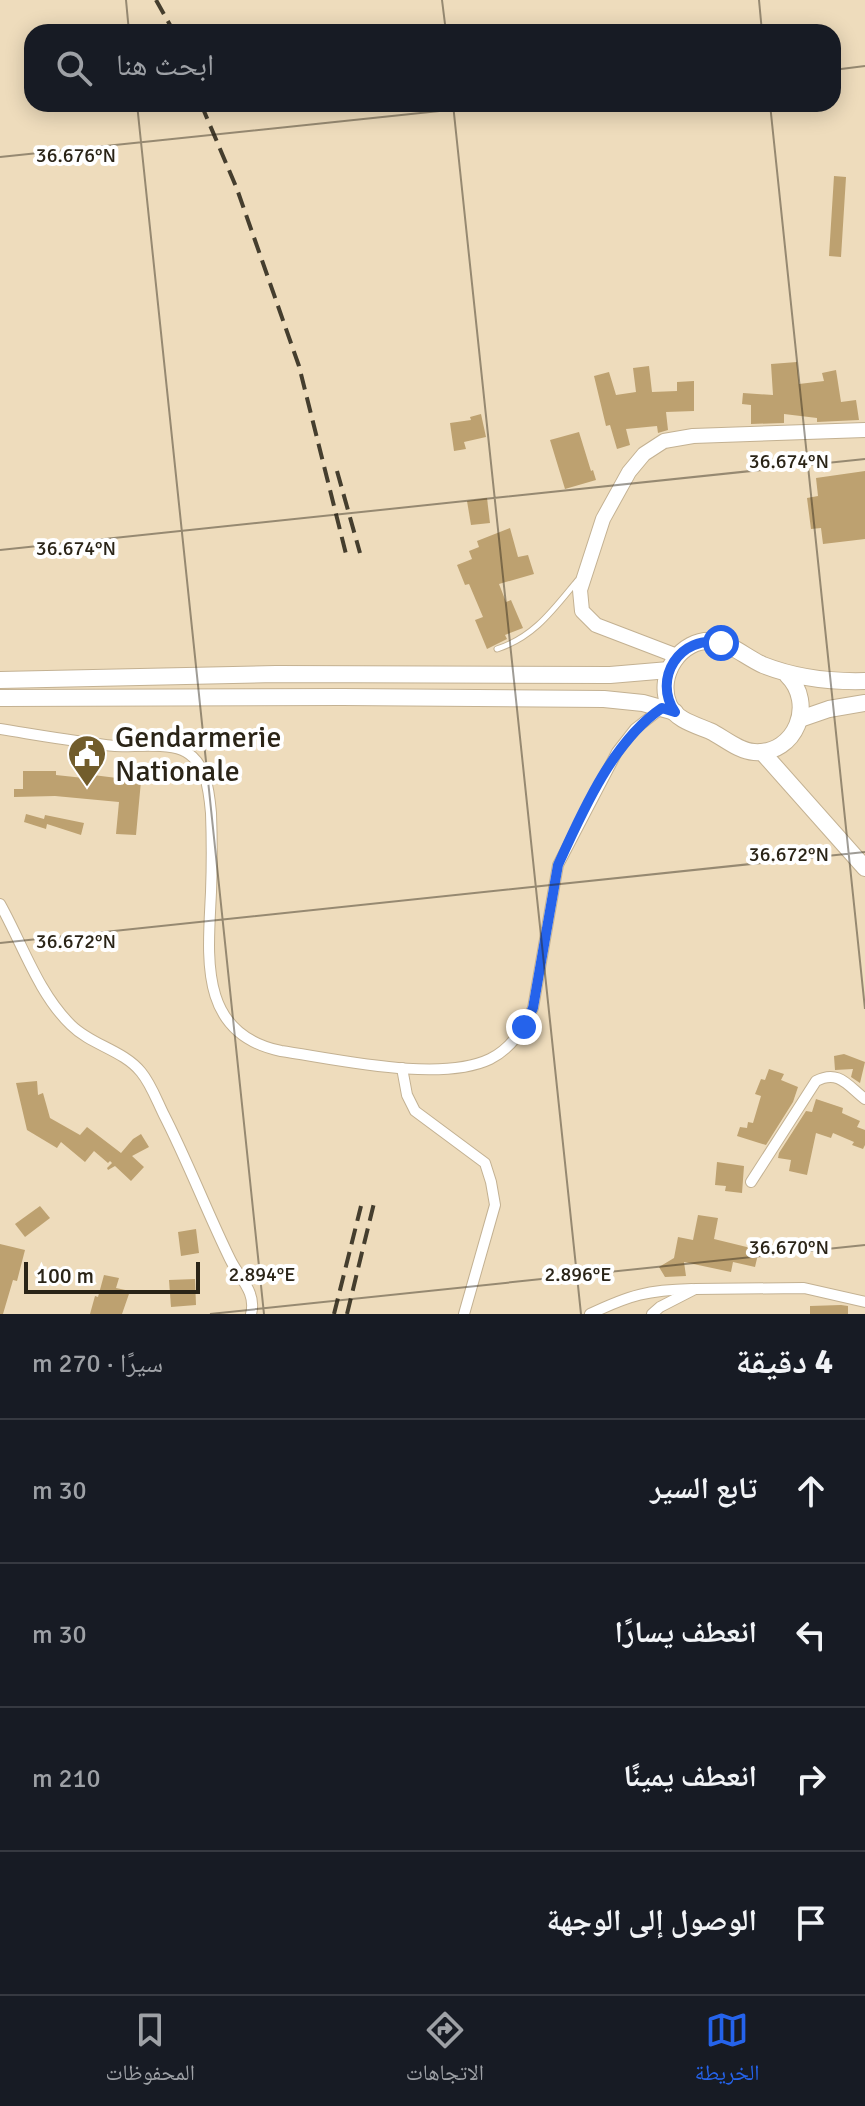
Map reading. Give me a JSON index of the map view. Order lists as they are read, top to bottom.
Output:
{
  "places": {
    "public building": ["Gendarmerie Nationale"]
  },
  "scale_bar": "100 m",
  "page": {
    "search": "ابحث هنا",
    "scale": "100 m",
    "heading": ["4 دقيقة", "سيرًا · 270 m"],
    "list": [
      ["تابع السير", "30 m"],
      ["انعطف يسارًا", "30 m"],
      ["انعطف يمينًا", "210 m"],
      "الوصول إلى الوجهة"
    ],
    "nav": ["الخريطة", "الاتجاهات", "المحفوظات"]
  },
  "coordinates": [
    "36.676°N",
    "36.674°N",
    "36.672°N",
    "36.670°N",
    "2.894°E",
    "2.896°E"
  ]
}
